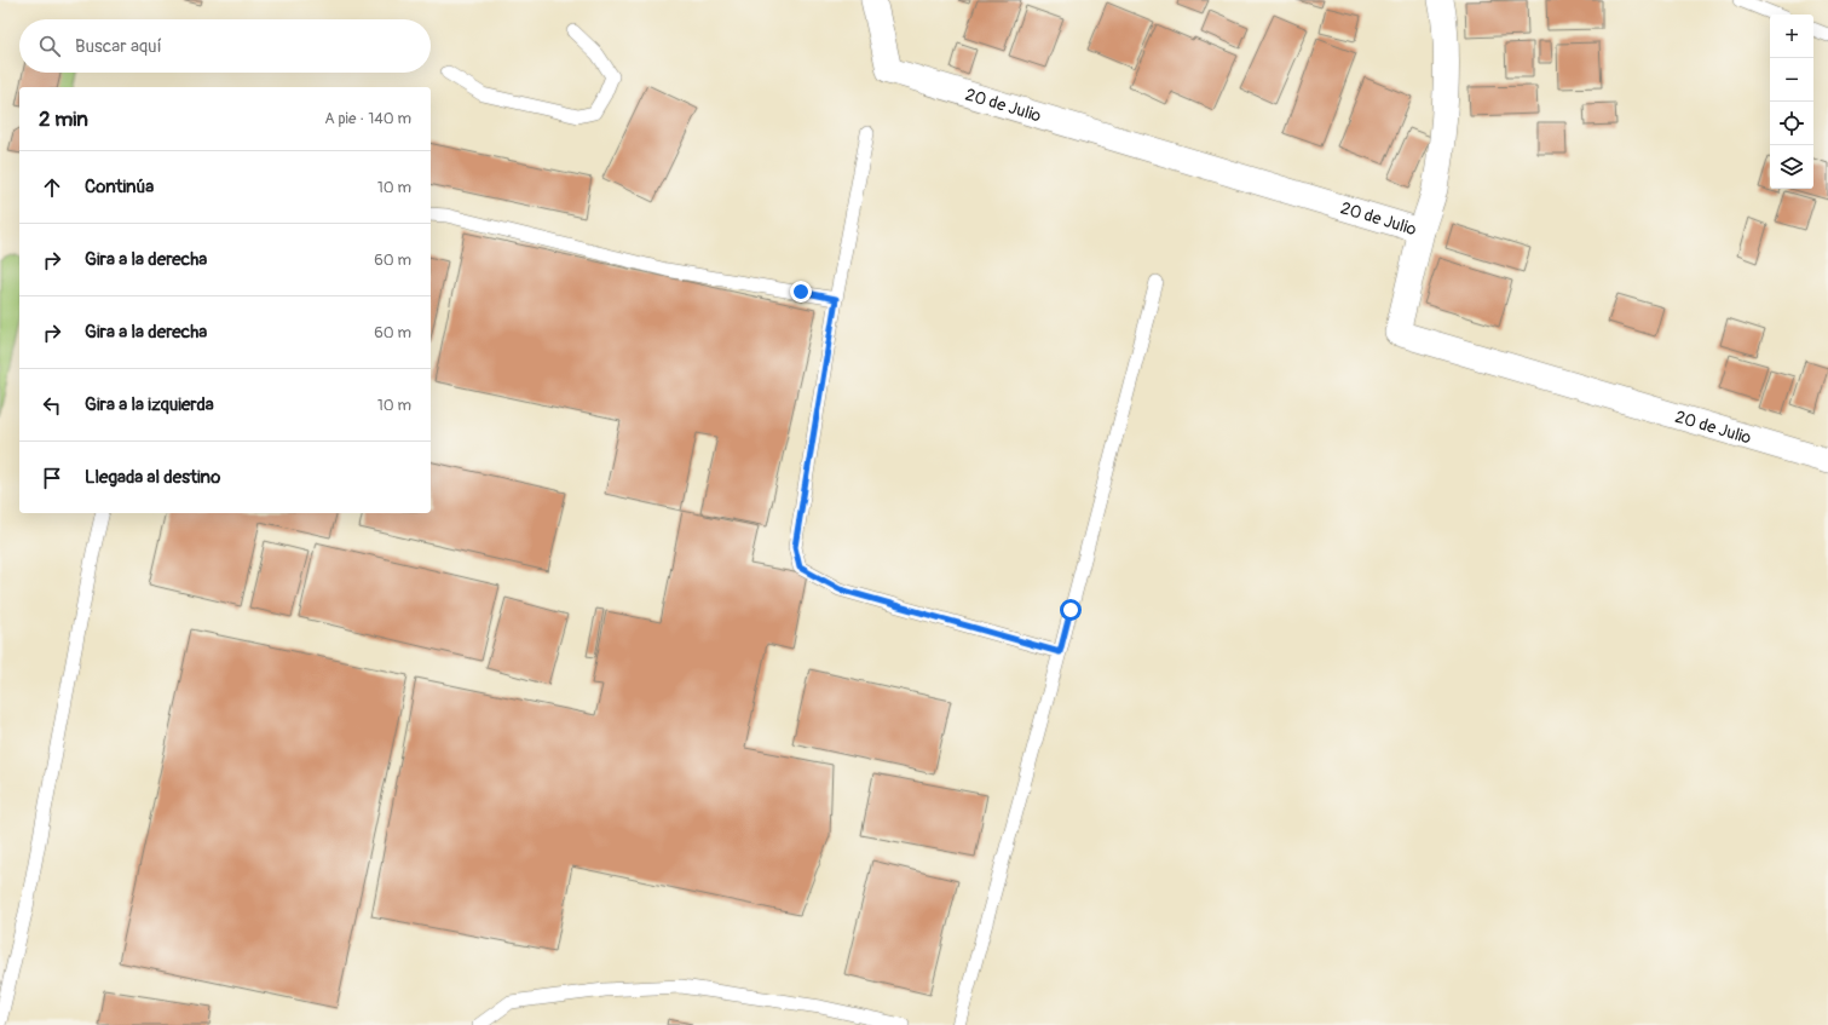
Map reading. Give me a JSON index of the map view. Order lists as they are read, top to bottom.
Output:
{
  "streets": {
    "street": ["20 de Julio"]
  },
  "page": {
    "map_buttons": ["+", "−"],
    "search": "Buscar aquí",
    "heading": ["2 min", "A pie · 140 m"],
    "list": [
      ["Continúa", "10 m"],
      ["Gira a la derecha", "60 m"],
      ["Gira a la derecha", "60 m"],
      ["Gira a la izquierda", "10 m"],
      "Llegada al destino"
    ]
  }
}
